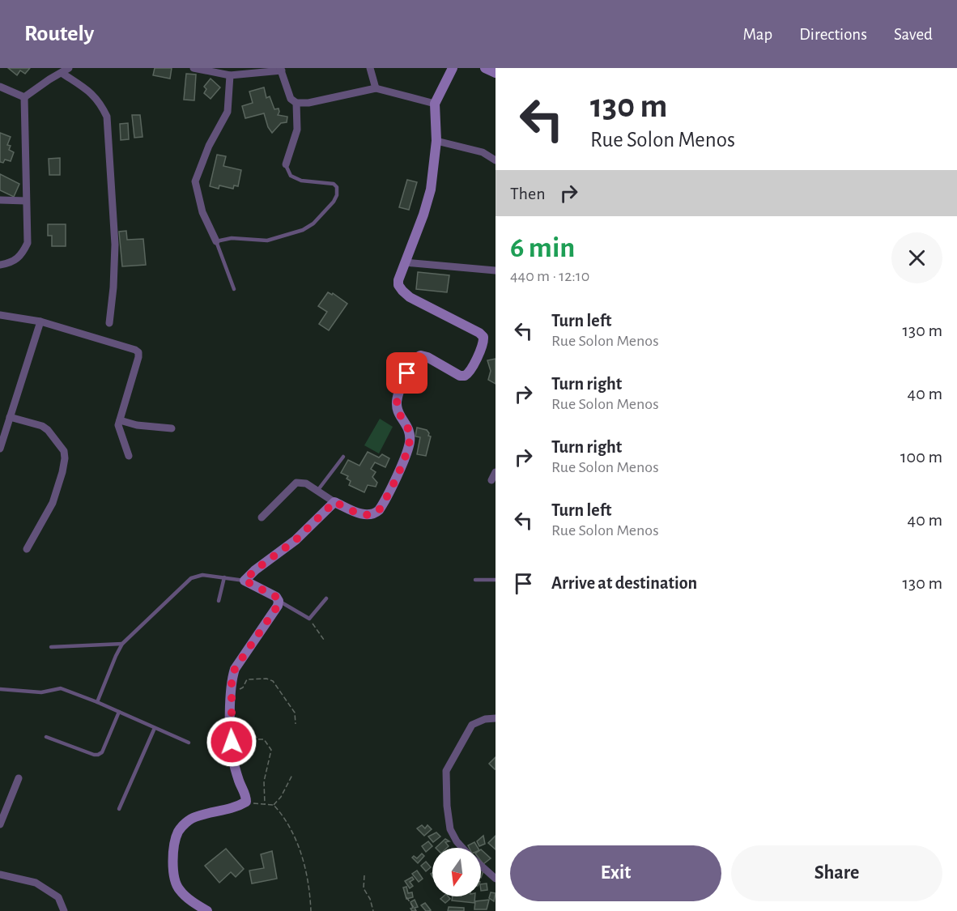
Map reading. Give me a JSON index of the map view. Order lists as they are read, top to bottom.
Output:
{
  "north": "bottom",
  "page": {
    "header": "Routely",
    "nav": ["Map", "Directions", "Saved"],
    "turn": ["130 m", "Rue Solon Menos"],
    "then": "Then",
    "heading": ["6 min", "440 m · 12:10"],
    "list": [
      {
        "name": "Turn left",
        "note": "Rue Solon Menos",
        "value": "130 m"
      },
      {
        "name": "Turn right",
        "note": "Rue Solon Menos",
        "value": "40 m"
      },
      {
        "name": "Turn right",
        "note": "Rue Solon Menos",
        "value": "100 m"
      },
      {
        "name": "Turn left",
        "note": "Rue Solon Menos",
        "value": "40 m"
      },
      {
        "name": "Arrive at destination",
        "value": "130 m"
      }
    ],
    "buttons": ["Exit", "Share"]
  }
}
